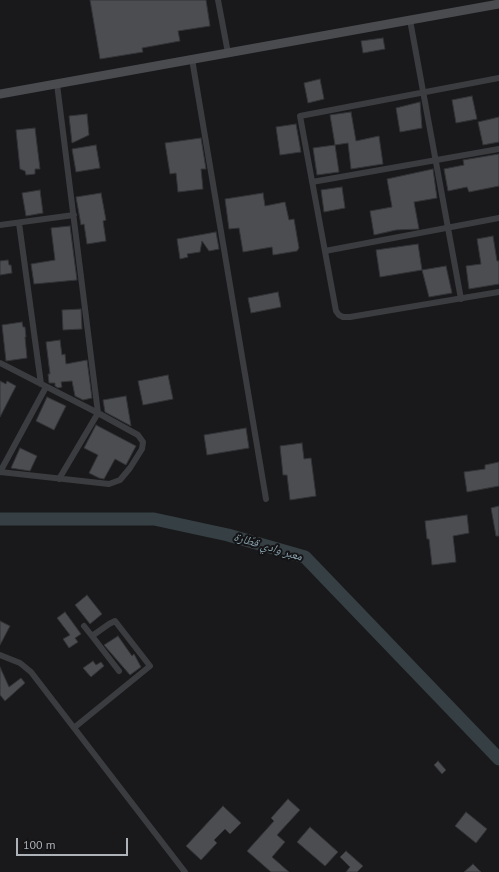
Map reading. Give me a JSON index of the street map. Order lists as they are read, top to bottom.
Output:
{
  "water": ["معبر وادي قطّارة"],
  "scale_bar": "100 m"
}
